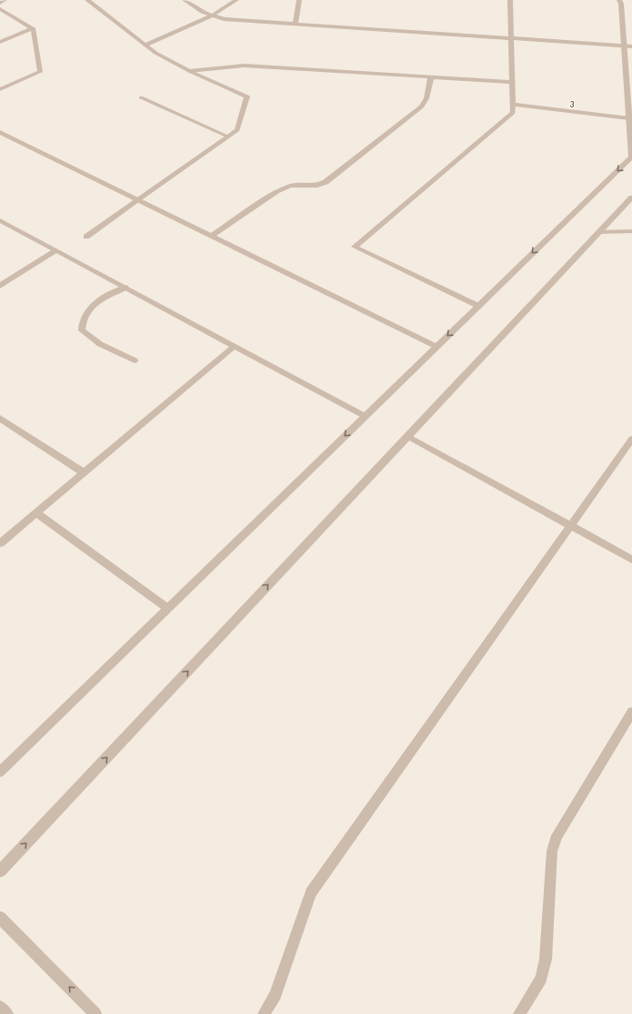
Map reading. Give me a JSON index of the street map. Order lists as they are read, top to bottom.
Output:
{
  "streets": {
    "street": ["3"]
  }
}
